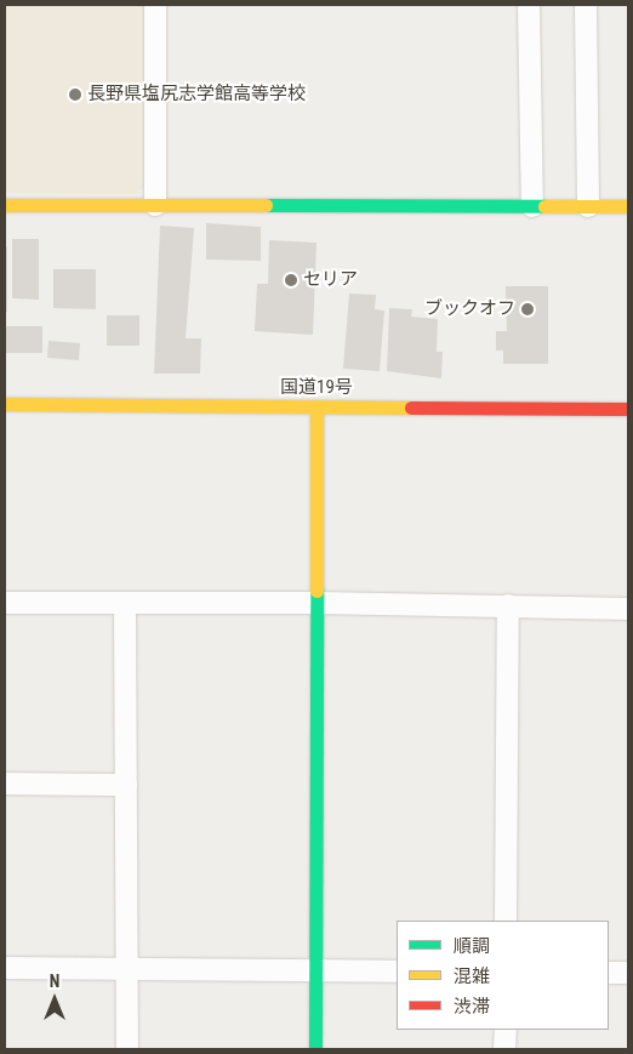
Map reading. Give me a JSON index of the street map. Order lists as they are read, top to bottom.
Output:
{
  "streets": {
    "main road": ["国道19号"]
  },
  "places": ["長野県塩尻志学館高等学校", "セリア", "ブックオフ"],
  "legend": ["順調", "混雑", "渋滞"],
  "north": "top"
}
